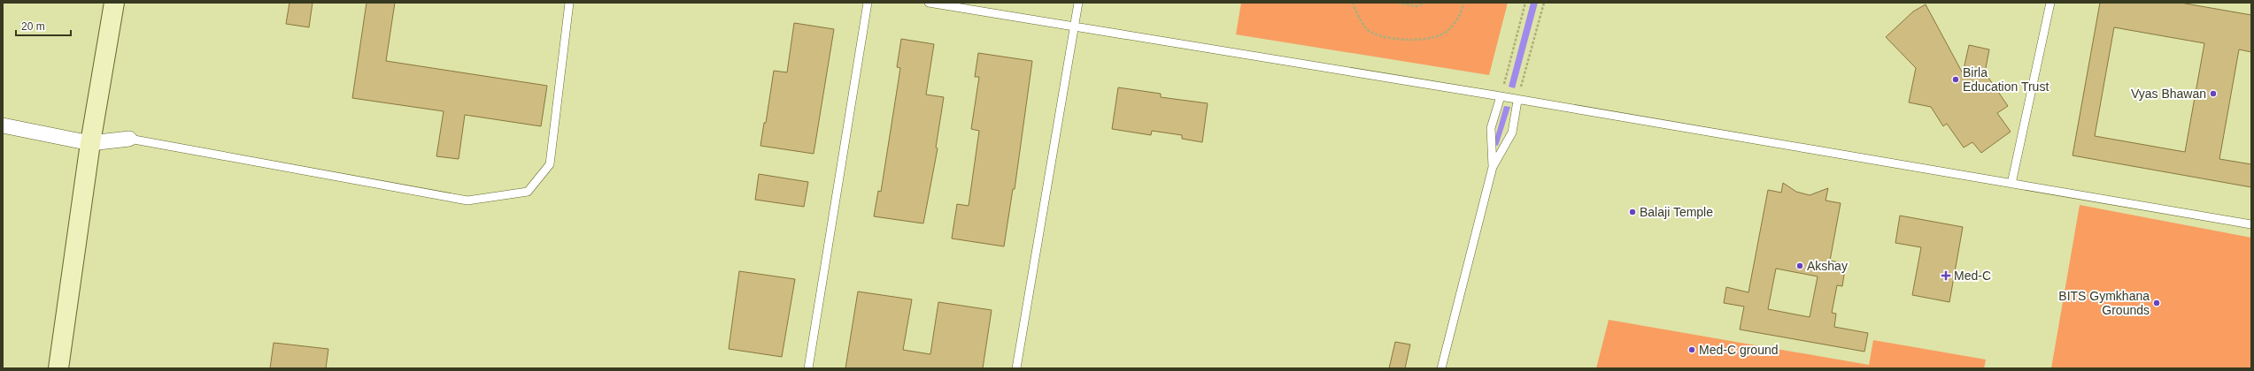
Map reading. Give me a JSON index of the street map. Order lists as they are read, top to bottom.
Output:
{
  "places": {
    "other": [
      "Birla Education Trust",
      "Vyas Bhawan",
      "Balaji Temple",
      "Akshay",
      "BITS Gymkhana Grounds",
      "Med-C ground"
    ],
    "health": ["Med-C"]
  },
  "scale_bar": "20 m"
}
